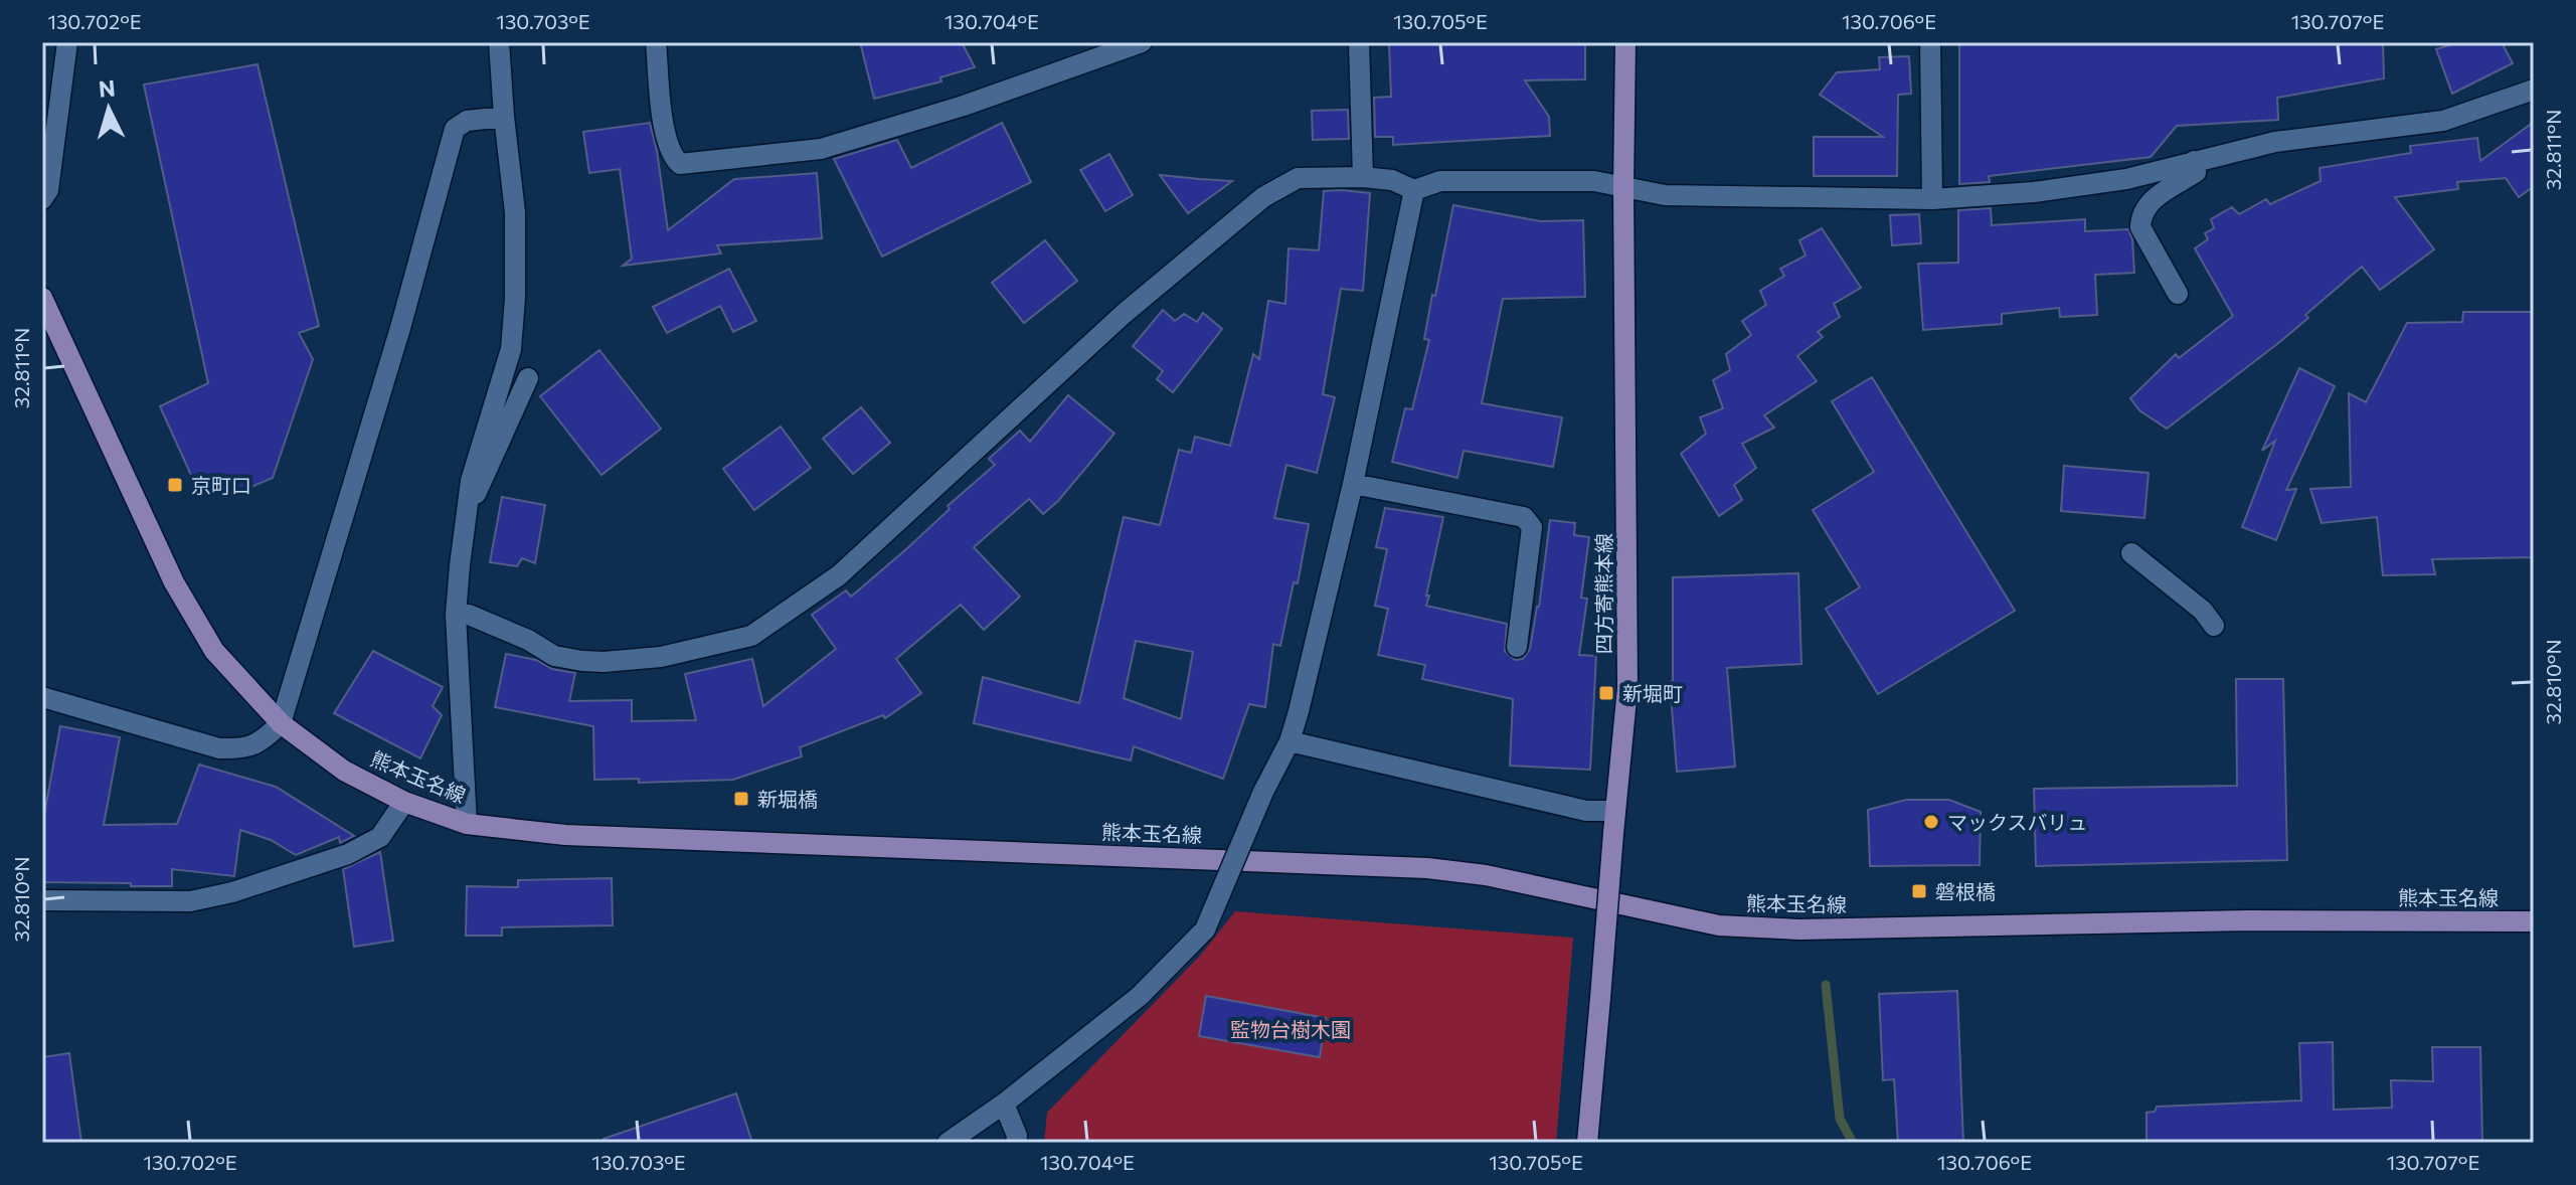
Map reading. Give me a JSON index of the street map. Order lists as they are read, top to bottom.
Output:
{
  "streets": {
    "main road": ["四方寄熊本線", "熊本玉名線"]
  },
  "parks": ["監物台樹木園"],
  "places": {
    "transit": [
      "京町口",
      "新堀町",
      "新堀橋",
      "磐根橋"
    ],
    "other": ["マックスバリュ"]
  },
  "north": "top",
  "coordinates": [
    "130.702°E",
    "130.703°E",
    "130.704°E",
    "130.705°E",
    "130.706°E",
    "130.707°E",
    "32.811°N",
    "32.810°N"
  ]
}
